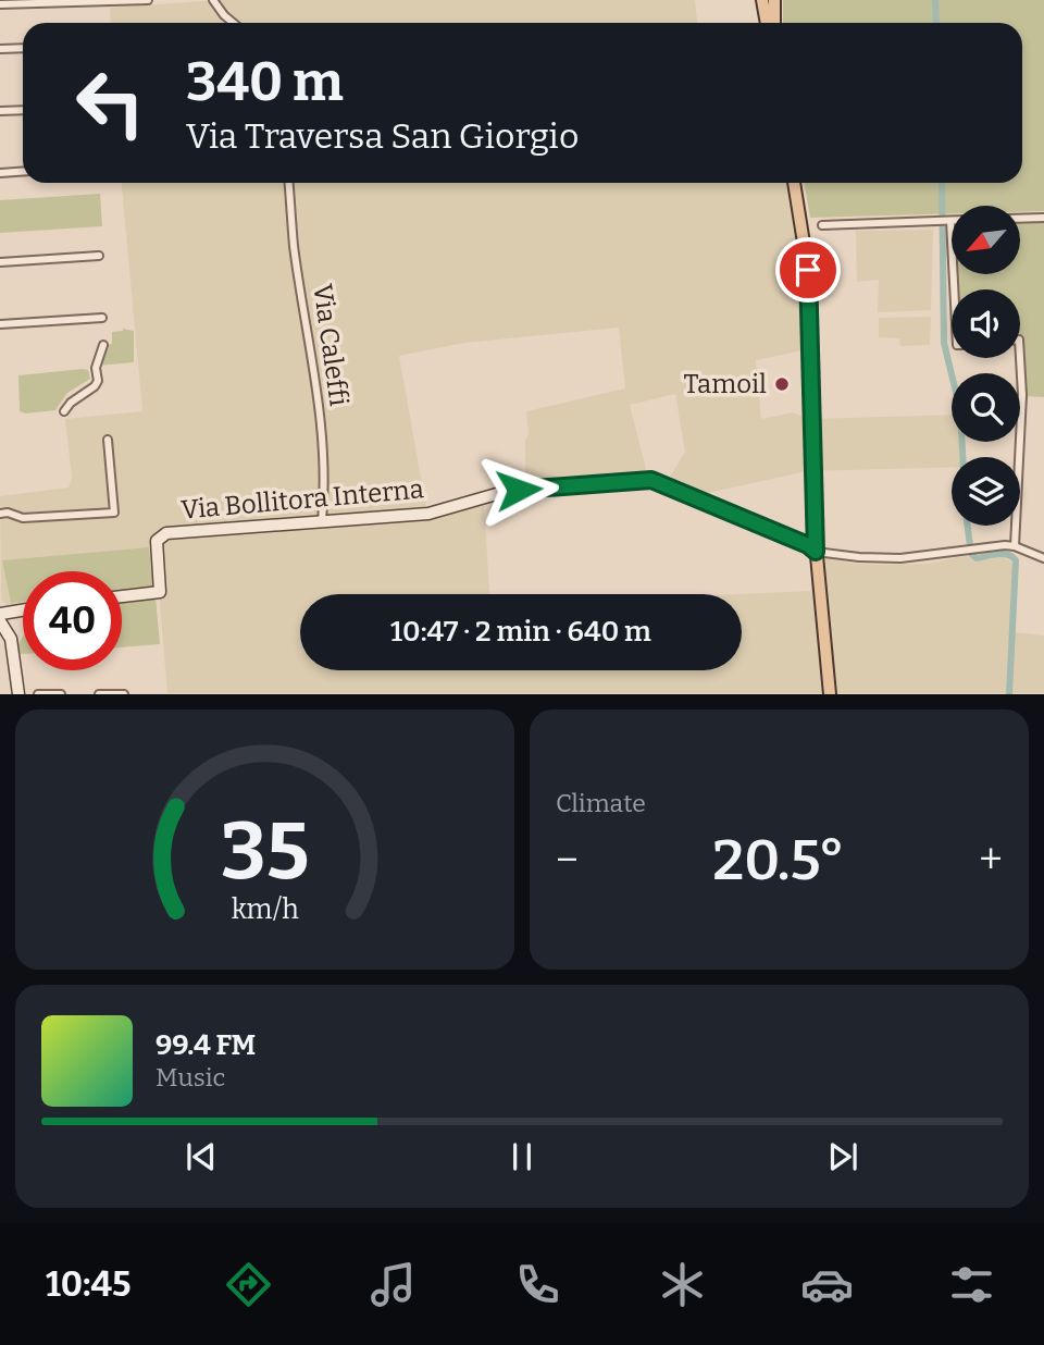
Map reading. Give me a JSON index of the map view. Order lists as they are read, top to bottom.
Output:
{
  "streets": {
    "street": ["Via Caleffi", "Via Bollitora Interna"]
  },
  "crossings": [
    ["Via Caleffi", "Via Bollitora Interna"]
  ],
  "places": ["Tamoil"],
  "north": "bottom left",
  "page": {
    "turn": ["340 m", "Via Traversa San Giorgio"],
    "limit": "40",
    "trip": "10:47 · 2 min · 640 m",
    "tile": "Climate",
    "heat": ["−", "20.5°", "+"],
    "song": ["99.4 FM", "Music"],
    "tabs": "10:45",
    "gauge": ["35", "km/h"]
  }
}
